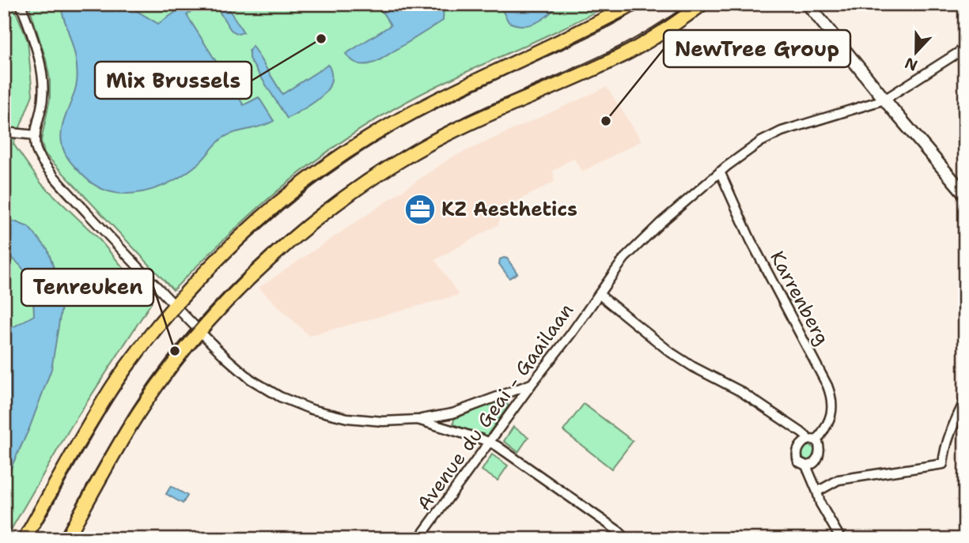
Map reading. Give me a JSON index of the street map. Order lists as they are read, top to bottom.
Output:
{
  "streets": {
    "street": ["Karrenberg", "Avenue du Geai - Gaailaan"]
  },
  "crossings": [
    ["Karrenberg", "Avenue du Geai - Gaailaan"]
  ],
  "places": {
    "other": ["Mix Brussels", "NewTree Group", "Tenreuken"],
    "office": ["KZ Aesthetics"]
  },
  "north": "bottom"
}
